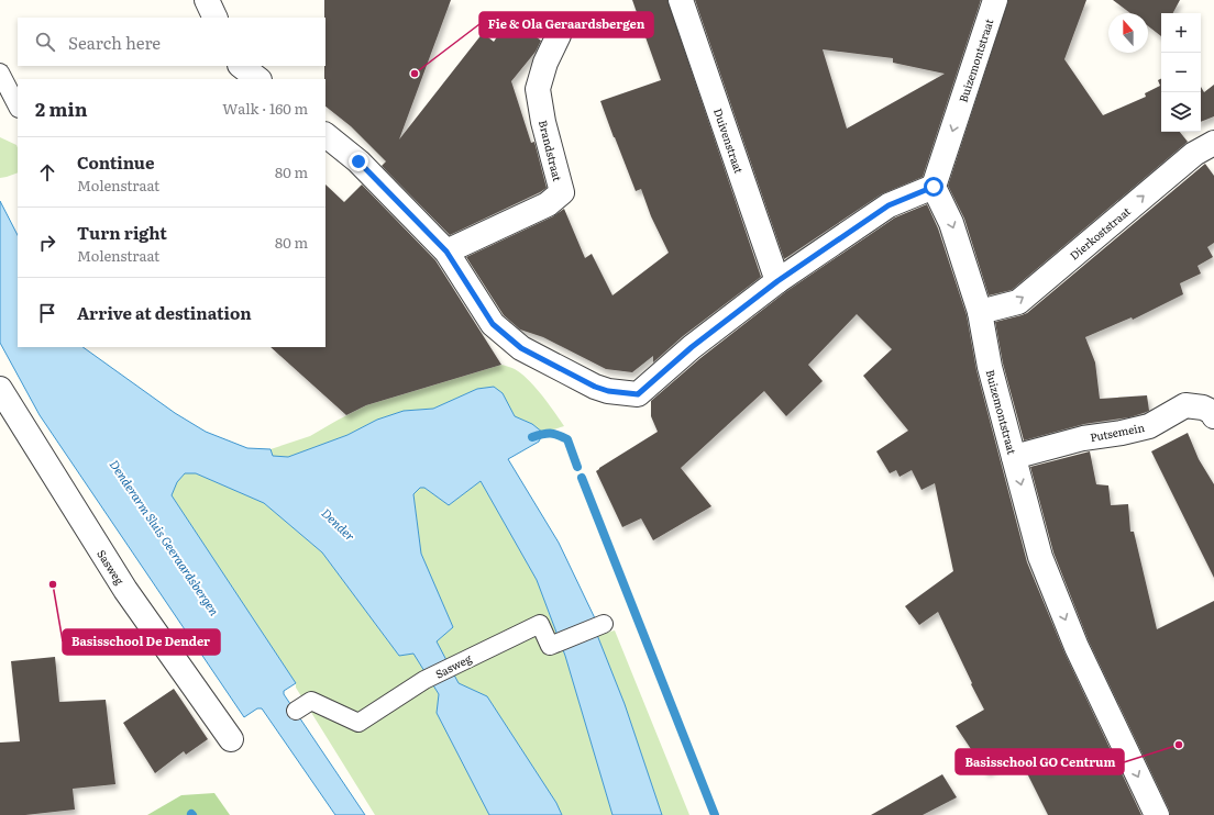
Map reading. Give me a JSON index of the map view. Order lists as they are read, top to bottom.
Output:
{
  "streets": {
    "street": [
      "Buizemontstraat",
      "Duivenstraat",
      "Brandstraat",
      "Dierkoststraat",
      "Putsemein",
      "Sasweg"
    ]
  },
  "crossings": [
    ["Buizemontstraat", "Dierkoststraat"],
    ["Buizemontstraat", "Putsemein"]
  ],
  "one_way": ["Buizemontstraat", "Dierkoststraat"],
  "water": ["Dender", "Denderarm Sluis Geeraardsbergen"],
  "places": ["Fie & Ola Geraardsbergen", "Basisschool De Dender", "Basisschool GO Centrum"],
  "north": "top",
  "page": {
    "map_buttons": ["+", "−"],
    "search": "Search here",
    "heading": ["2 min", "Walk · 160 m"],
    "list": [
      ["Continue", "Molenstraat", "80 m"],
      ["Turn right", "Molenstraat", "80 m"],
      "Arrive at destination"
    ]
  }
}
